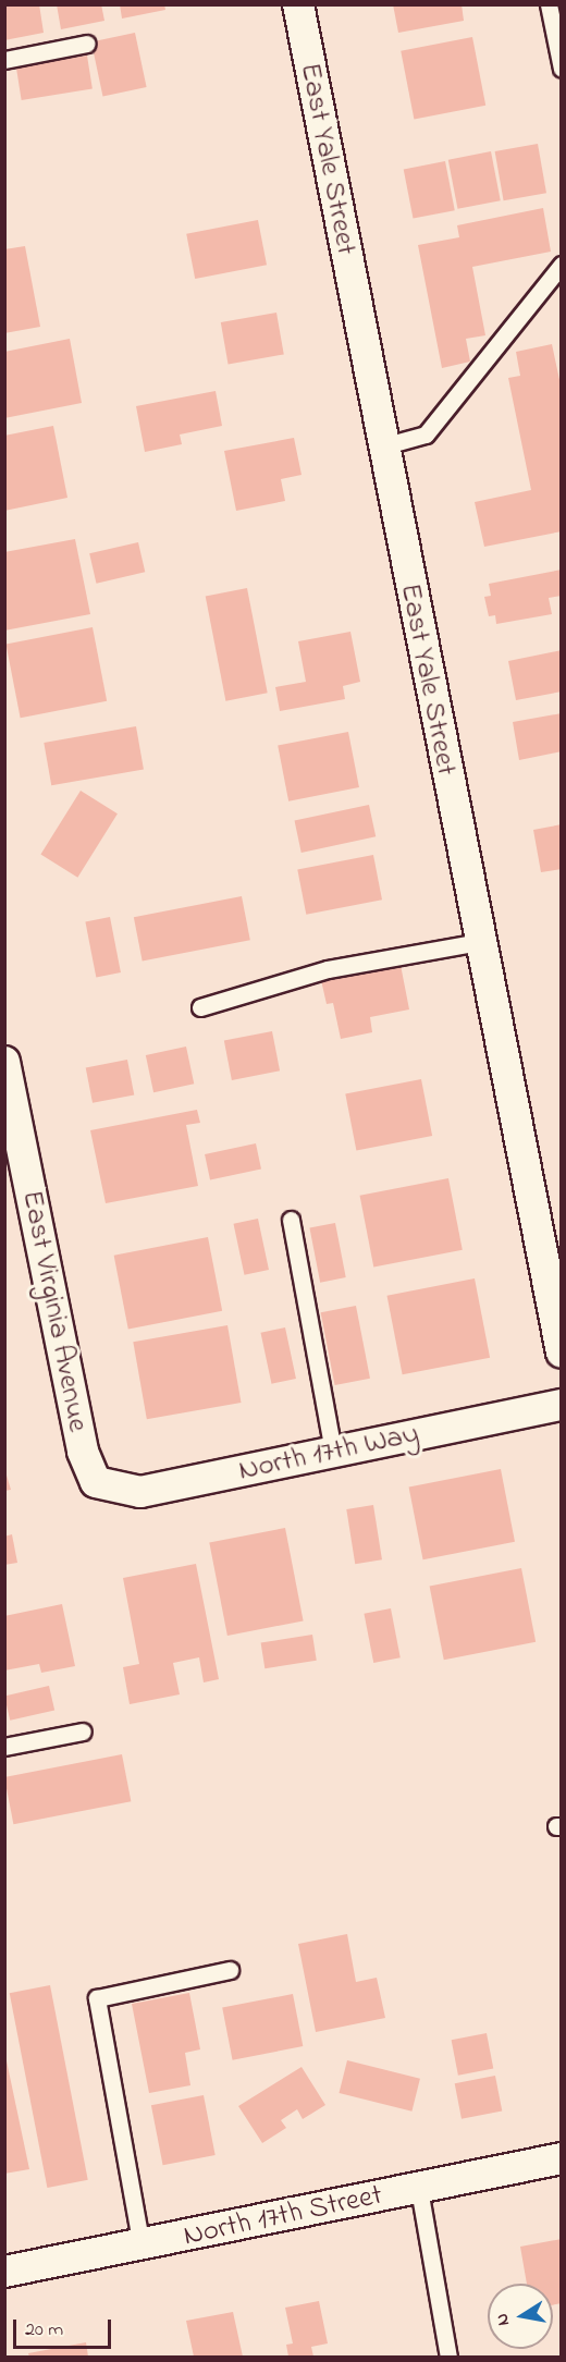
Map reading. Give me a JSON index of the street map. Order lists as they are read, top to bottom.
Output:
{
  "streets": {
    "street": [
      "East Yale Street",
      "East Virginia Avenue",
      "North 17th Way",
      "North 17th Street"
    ]
  },
  "crossings": [
    ["East Virginia Avenue", "North 17th Way"]
  ],
  "scale_bar": "20 m",
  "north": "left"
}
